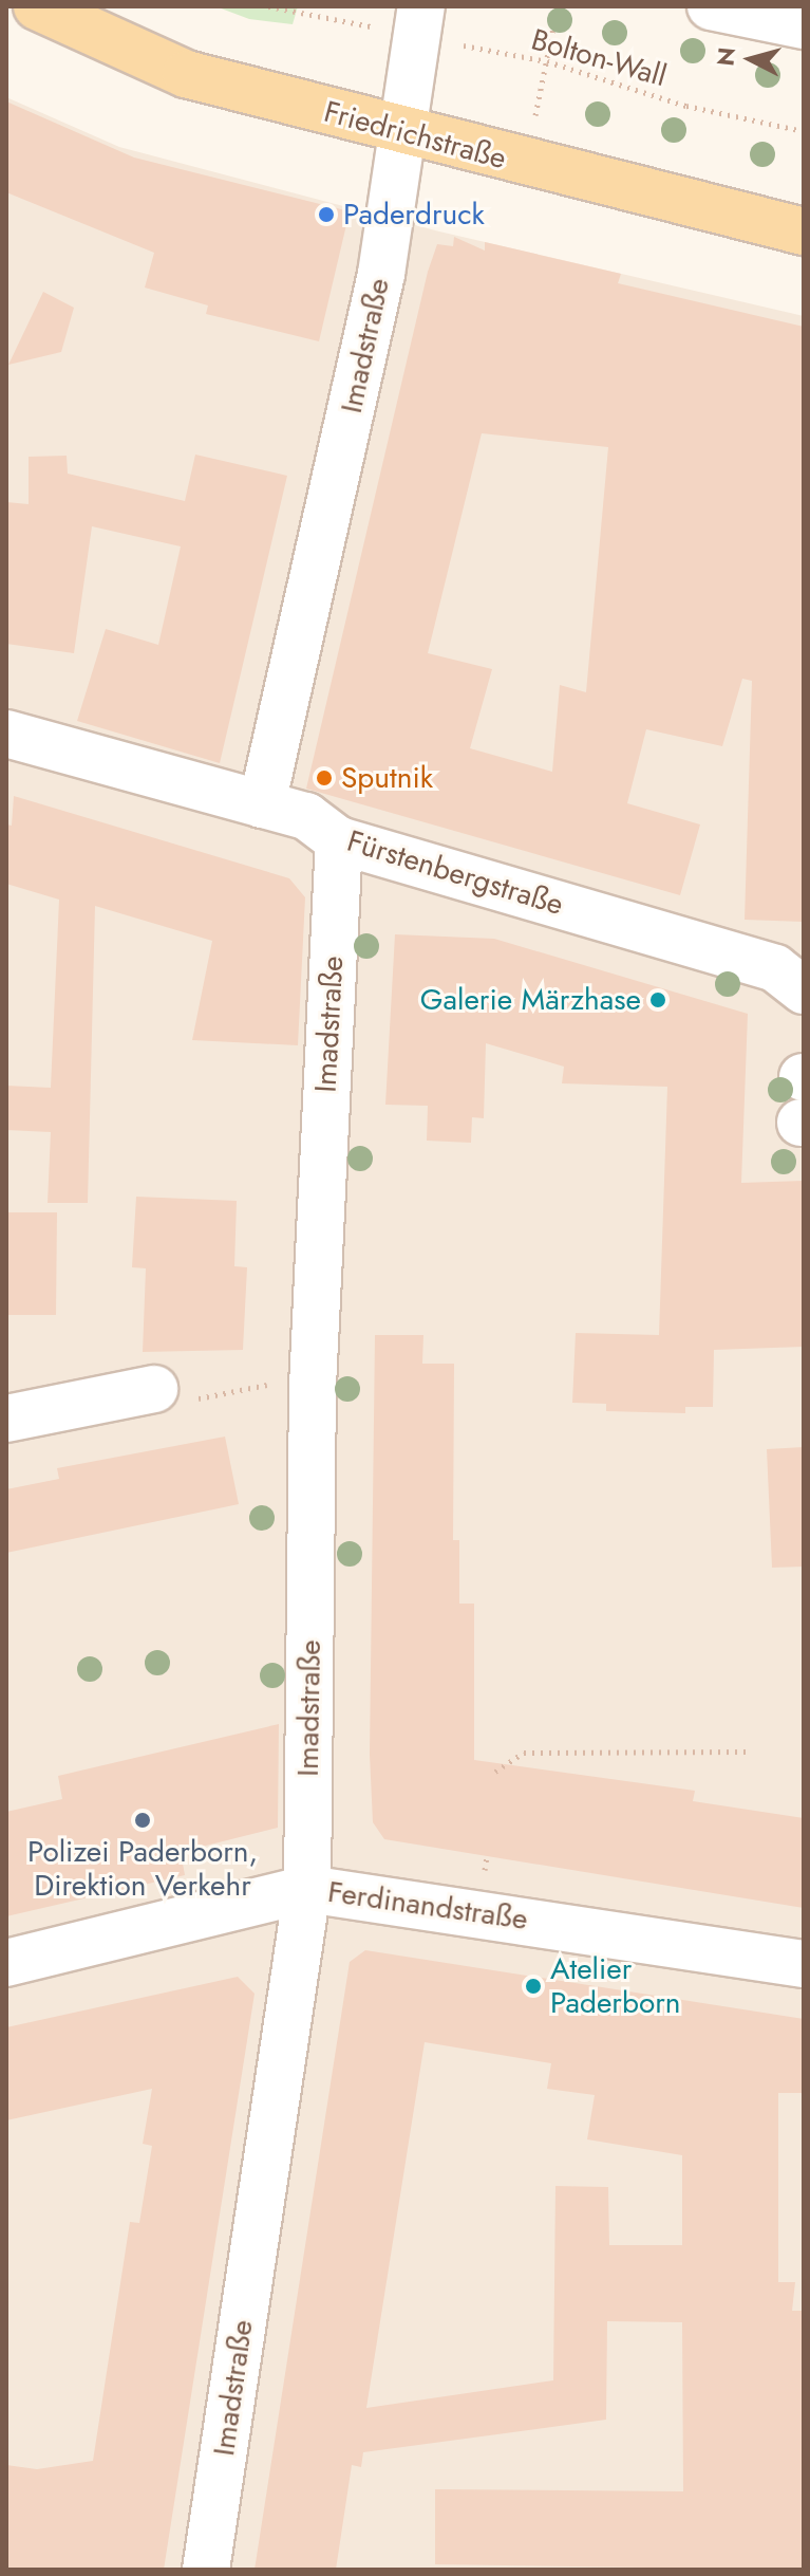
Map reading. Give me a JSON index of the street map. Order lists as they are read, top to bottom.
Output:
{
  "streets": {
    "main road": ["Friedrichstraße"],
    "street": ["Imadstraße", "Fürstenbergstraße", "Ferdinandstraße"],
    "path": ["Bolton-Wall"]
  },
  "crossings": [
    ["Friedrichstraße", "Imadstraße"],
    ["Imadstraße", "Fürstenbergstraße"],
    ["Imadstraße", "Ferdinandstraße"]
  ],
  "places": [
    "Paderdruck",
    "Sputnik",
    "Galerie Märzhase",
    "Polizei Paderborn, Direktion Verkehr",
    "Atelier Paderborn"
  ],
  "north": "left"
}
